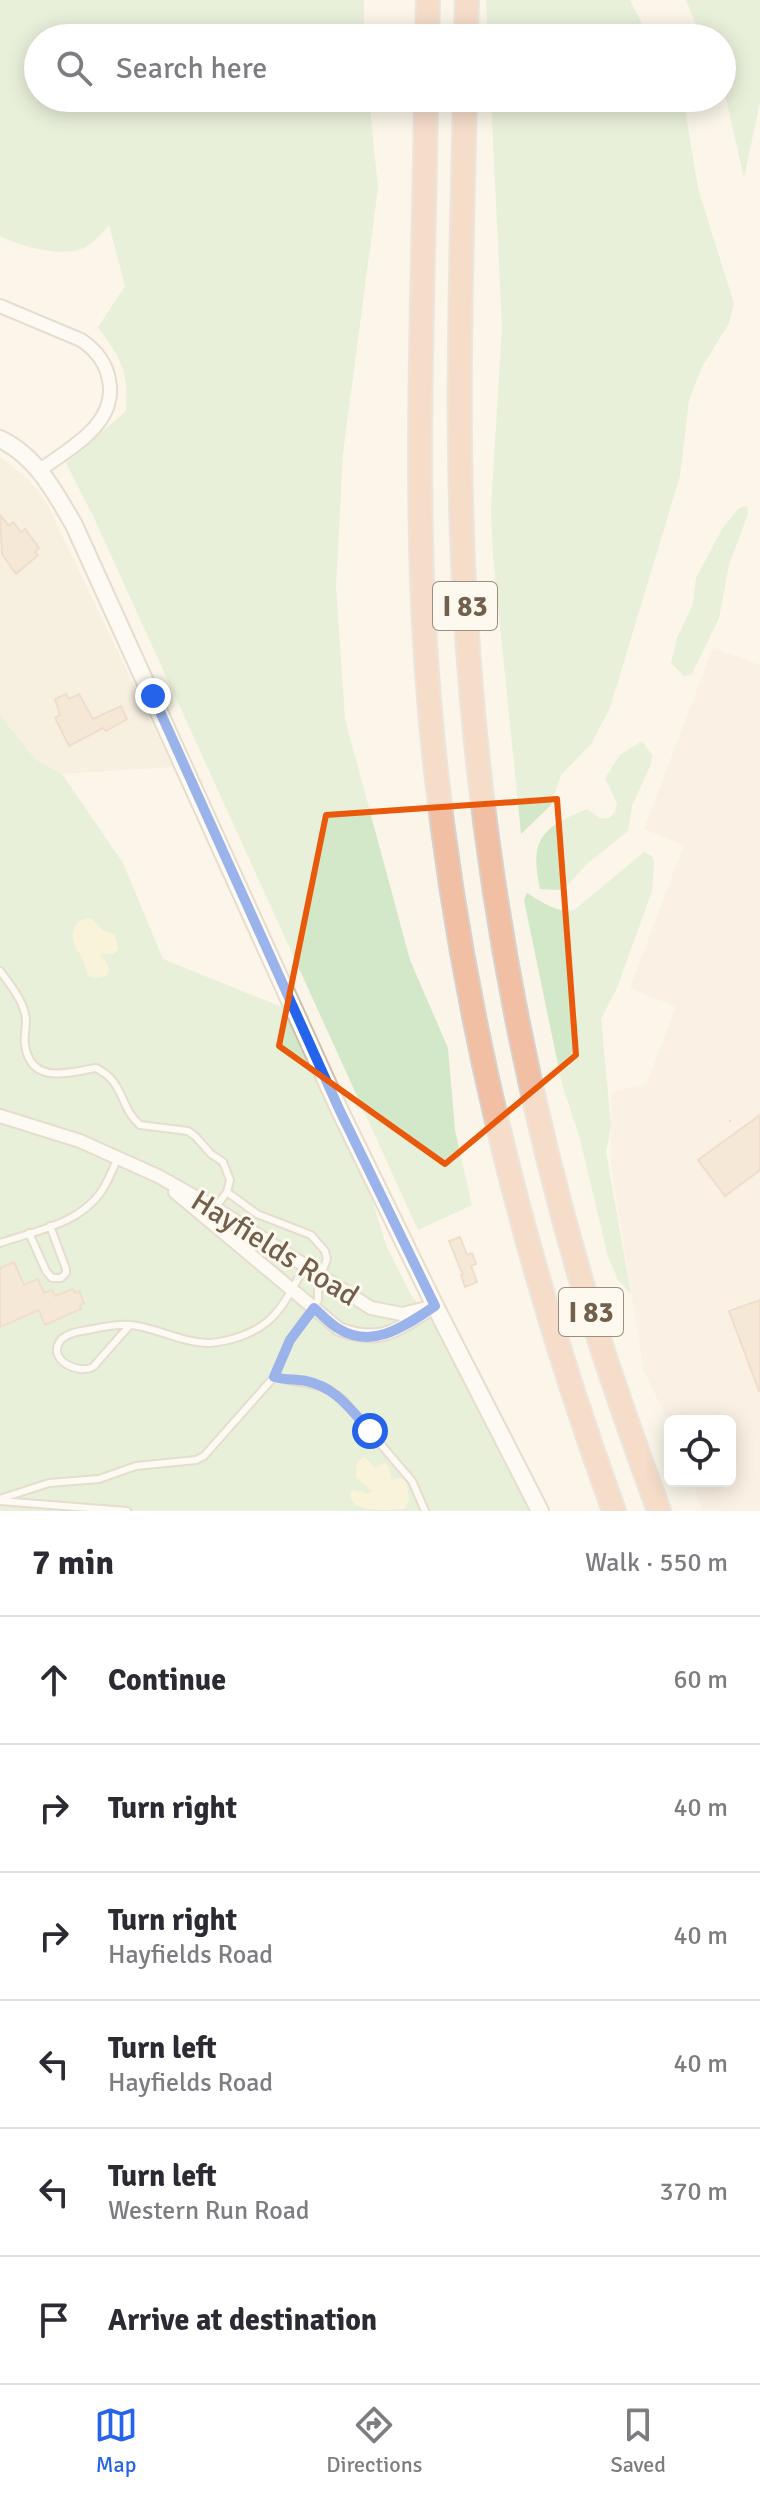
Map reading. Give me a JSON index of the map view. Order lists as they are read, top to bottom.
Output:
{
  "streets": {
    "highway": ["I 83"],
    "street": ["Hayfields Road"]
  },
  "page": {
    "search": "Search here",
    "heading": ["7 min", "Walk · 550 m"],
    "list": [
      ["Continue", "60 m"],
      ["Turn right", "40 m"],
      ["Turn right", "Hayfields Road", "40 m"],
      ["Turn left", "Hayfields Road", "40 m"],
      ["Turn left", "Western Run Road", "370 m"],
      "Arrive at destination"
    ],
    "nav": ["Map", "Directions", "Saved"]
  }
}
